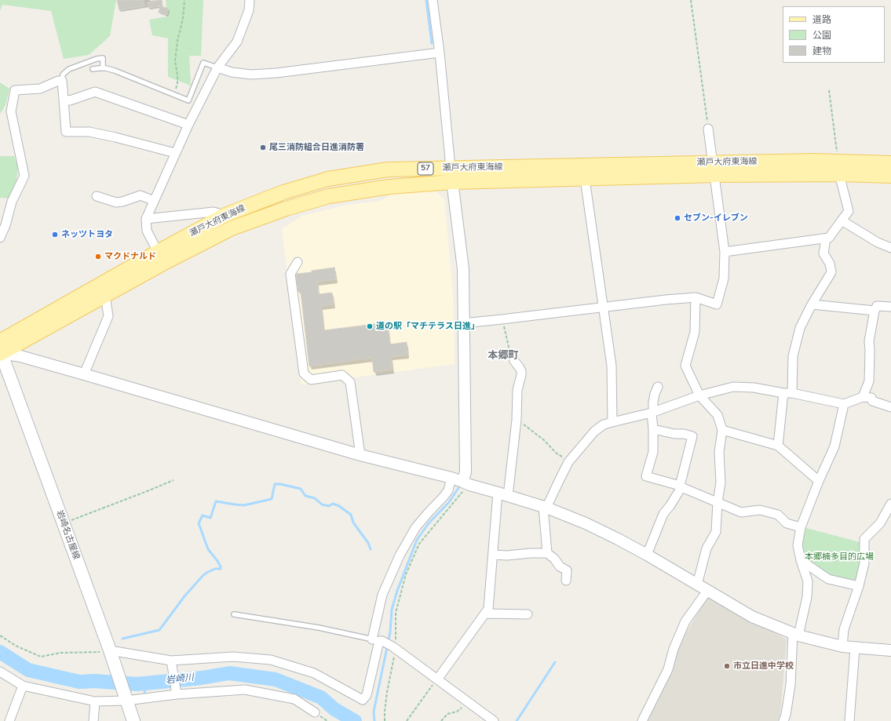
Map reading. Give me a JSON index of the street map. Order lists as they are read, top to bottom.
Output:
{
  "streets": {
    "main road": ["瀬戸大府東海線", "57", "岩崎名古屋線"]
  },
  "crossings": [
    ["瀬戸大府東海線", "岩崎名古屋線"]
  ],
  "districts": ["本郷町"],
  "water": ["岩崎川"],
  "parks": ["本郷楠多目的広場"],
  "places": [
    "尾三消防組合日進消防署",
    "セブン-イレブン",
    "ネッツトヨタ",
    "マクドナルド",
    "道の駅「マチテラス日進」",
    "市立日進中学校"
  ],
  "legend": ["道路", "公園", "建物"]
}
